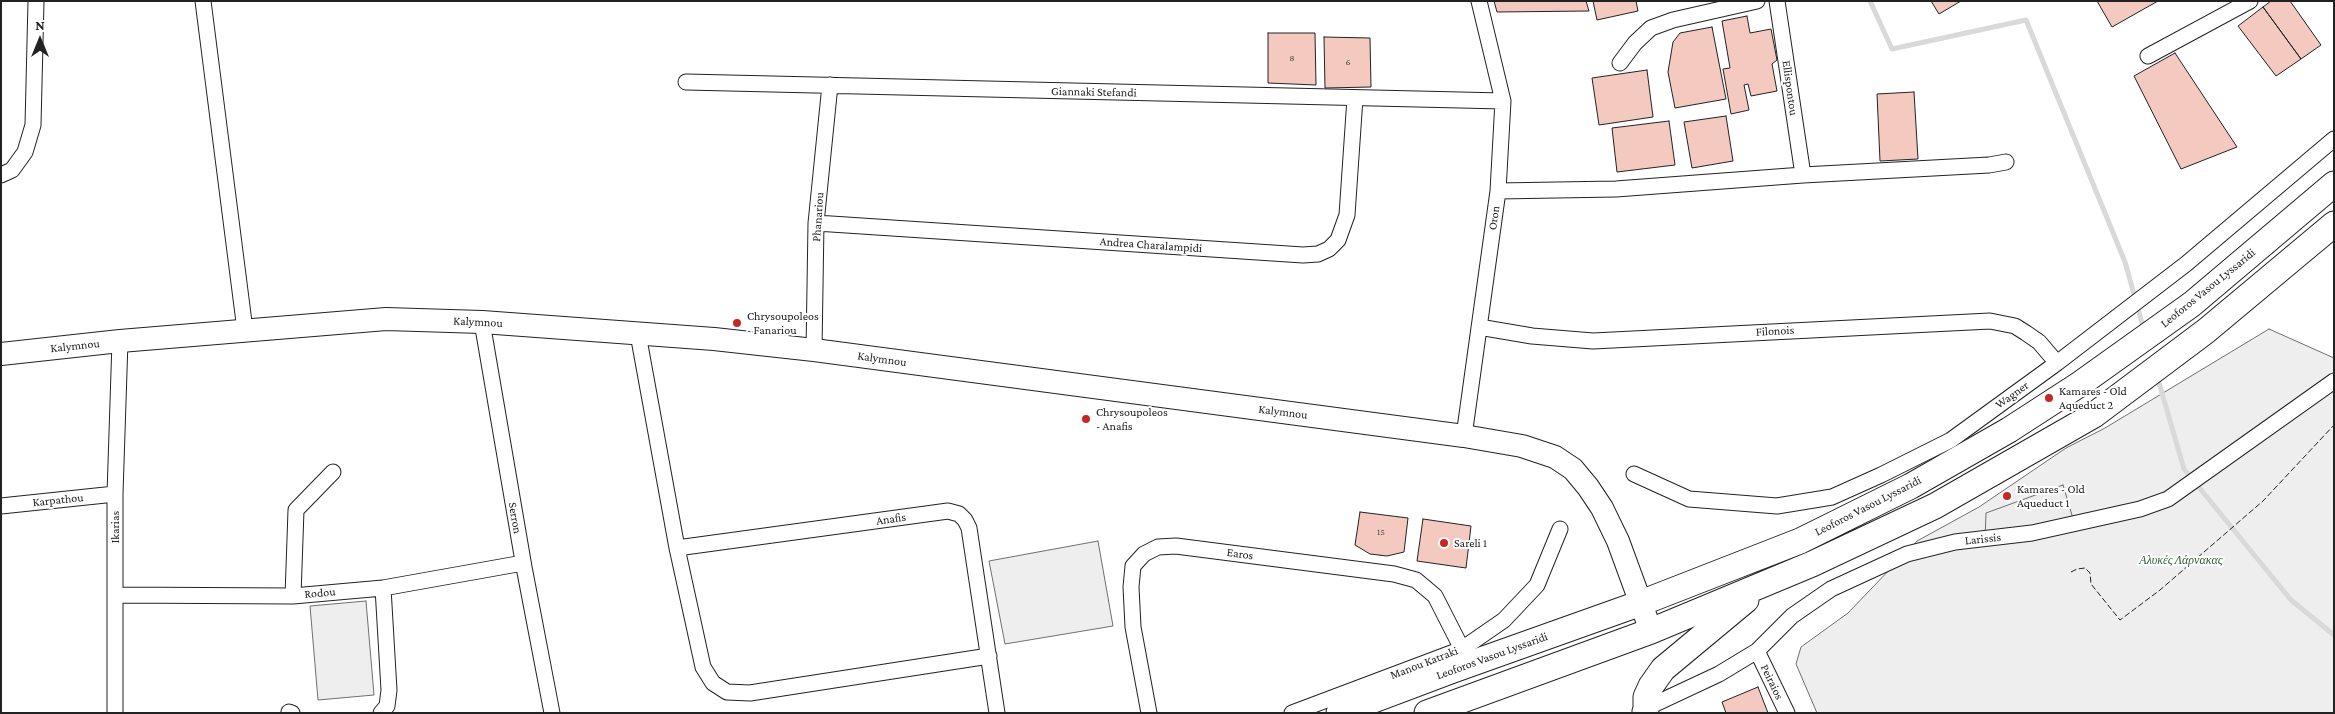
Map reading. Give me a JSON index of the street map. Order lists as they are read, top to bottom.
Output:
{
  "streets": {
    "main road": ["Leoforos Vasou Lyssaridi"],
    "street": [
      "Ellispontou",
      "Giannaki Stefandi",
      "Phanariou",
      "Oron",
      "Andrea Charalampidi",
      "Kalymnou",
      "Filonois",
      "Wagner",
      "Karpathou",
      "Serron",
      "Anafis",
      "Ikarias",
      "Larissis",
      "Earos",
      "Rodou",
      "Manou Katraki",
      "Peiraios"
    ]
  },
  "crossings": [
    ["Giannaki Stefandi", "Phanariou"],
    ["Giannaki Stefandi", "Oron"],
    ["Giannaki Stefandi", "Andrea Charalampidi"],
    ["Phanariou", "Andrea Charalampidi"],
    ["Phanariou", "Kalymnou"],
    ["Oron", "Kalymnou"],
    ["Oron", "Filonois"],
    ["Leoforos Vasou Lyssaridi", "Kalymnou"],
    ["Kalymnou", "Serron"],
    ["Kalymnou", "Ikarias"],
    ["Filonois", "Wagner"],
    ["Karpathou", "Ikarias"],
    ["Serron", "Rodou"],
    ["Ikarias", "Rodou"],
    ["Larissis", "Peiraios"],
    ["Earos", "Manou Katraki"]
  ],
  "parks": ["Αλυκές Λάρνακας"],
  "places": [
    "Chrysoupoleos - Fanariou",
    "Kamares - Old Aqueduct 2",
    "Chrysoupoleos - Anafis",
    "Kamares - Old Aqueduct 1",
    "Sareli 1"
  ],
  "house_numbers": ["8", "6", "15"],
  "north": "top"
}
